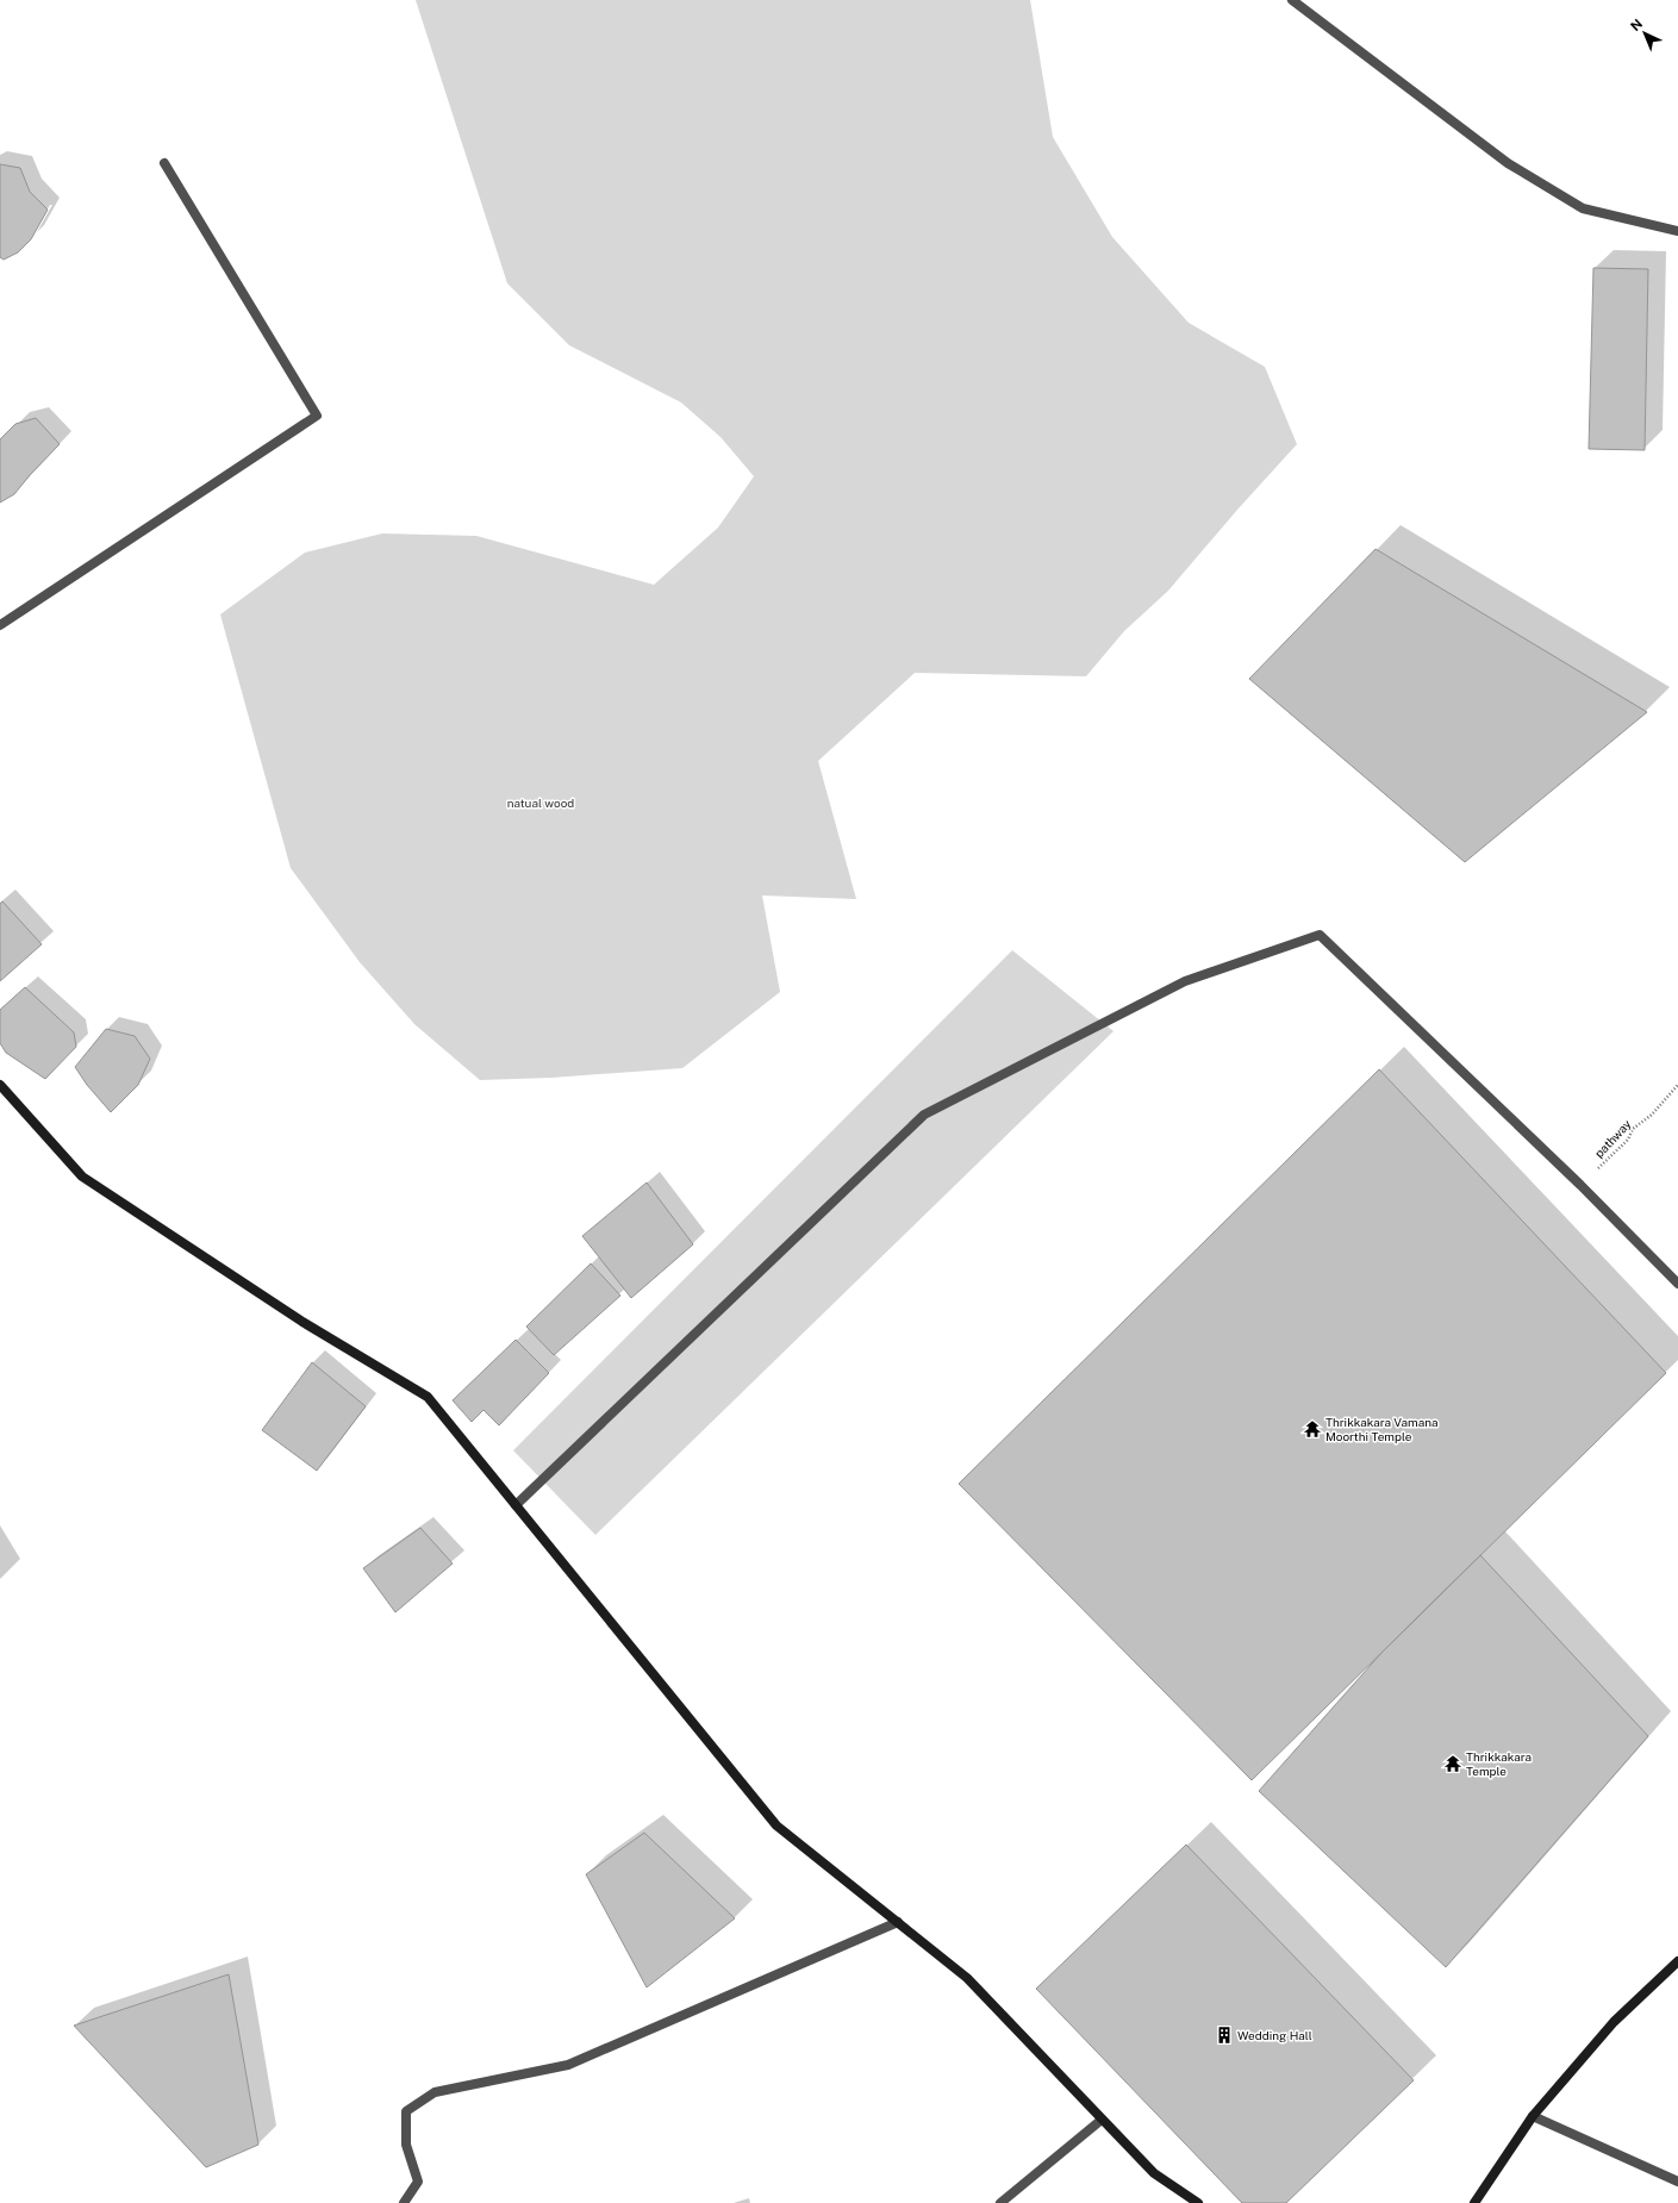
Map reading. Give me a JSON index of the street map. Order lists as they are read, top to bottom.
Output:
{
  "streets": {
    "path": ["pathway"]
  },
  "parks": ["natual wood"],
  "places": {
    "temple": ["Thrikkakara Vamana Moorthi Temple", "Thrikkakara Temple"],
    "building": ["Wedding Hall"]
  },
  "north": "top left"
}
